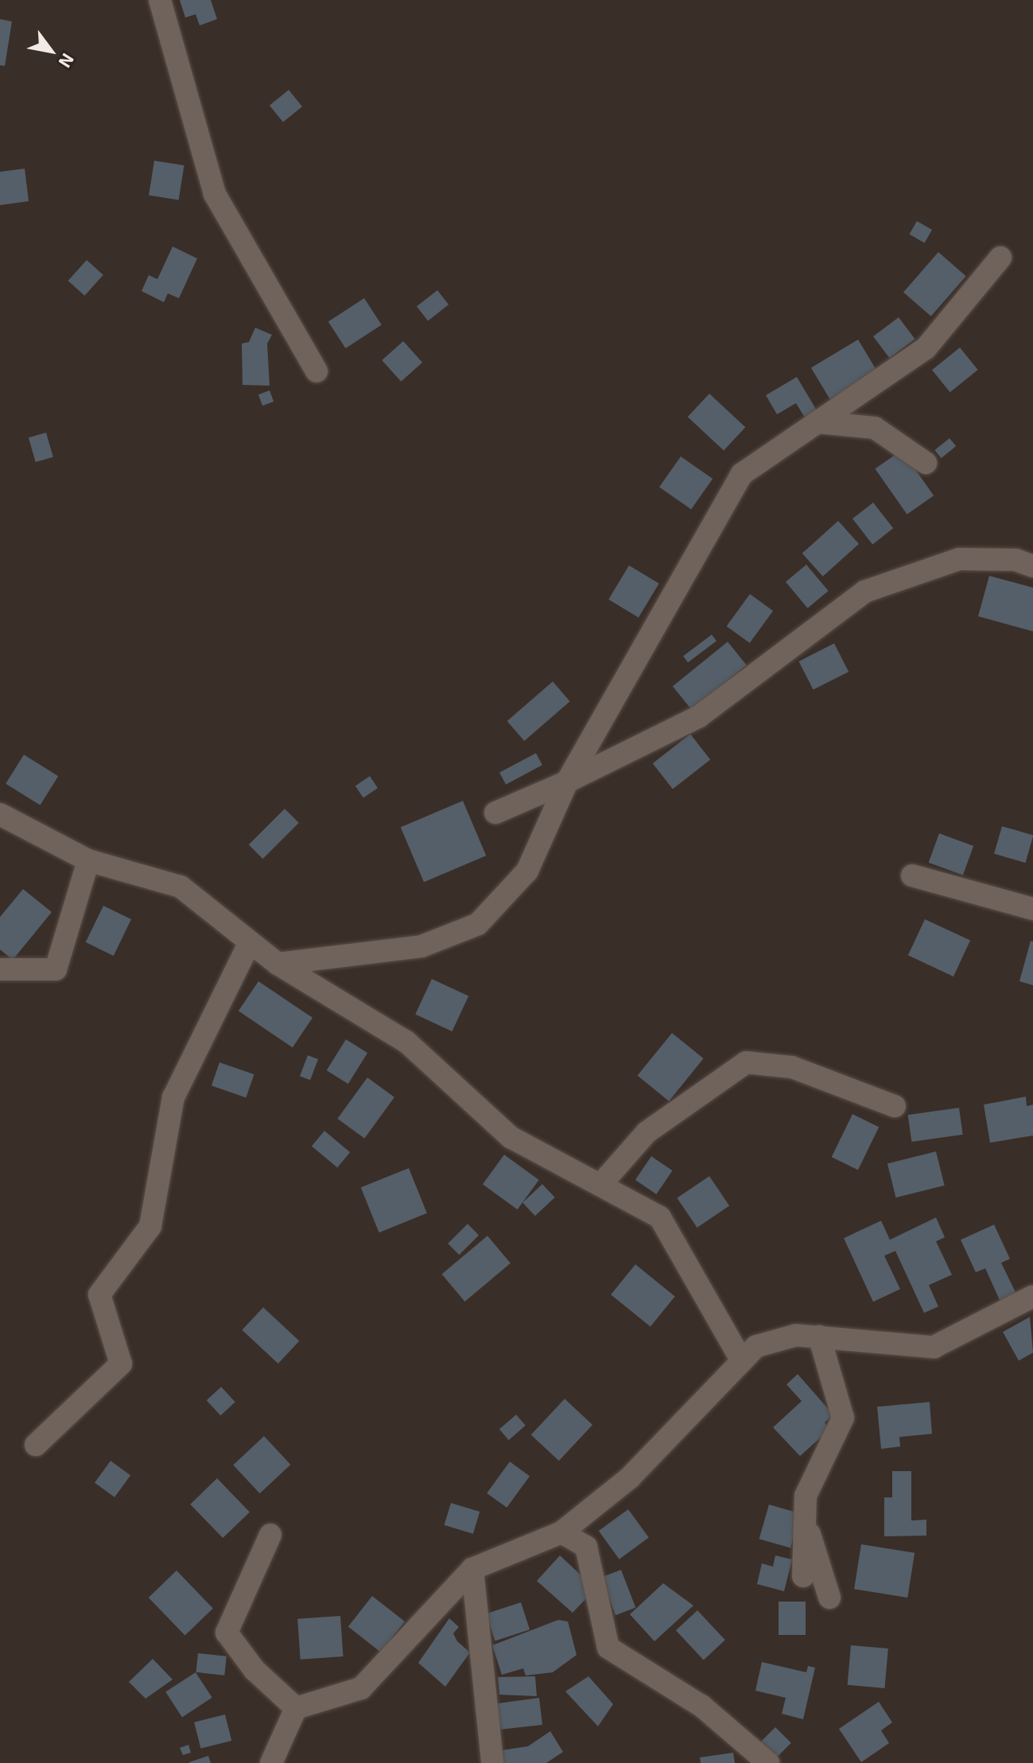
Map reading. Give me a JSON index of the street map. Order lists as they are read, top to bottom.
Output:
{
  "north": "bottom right"
}
